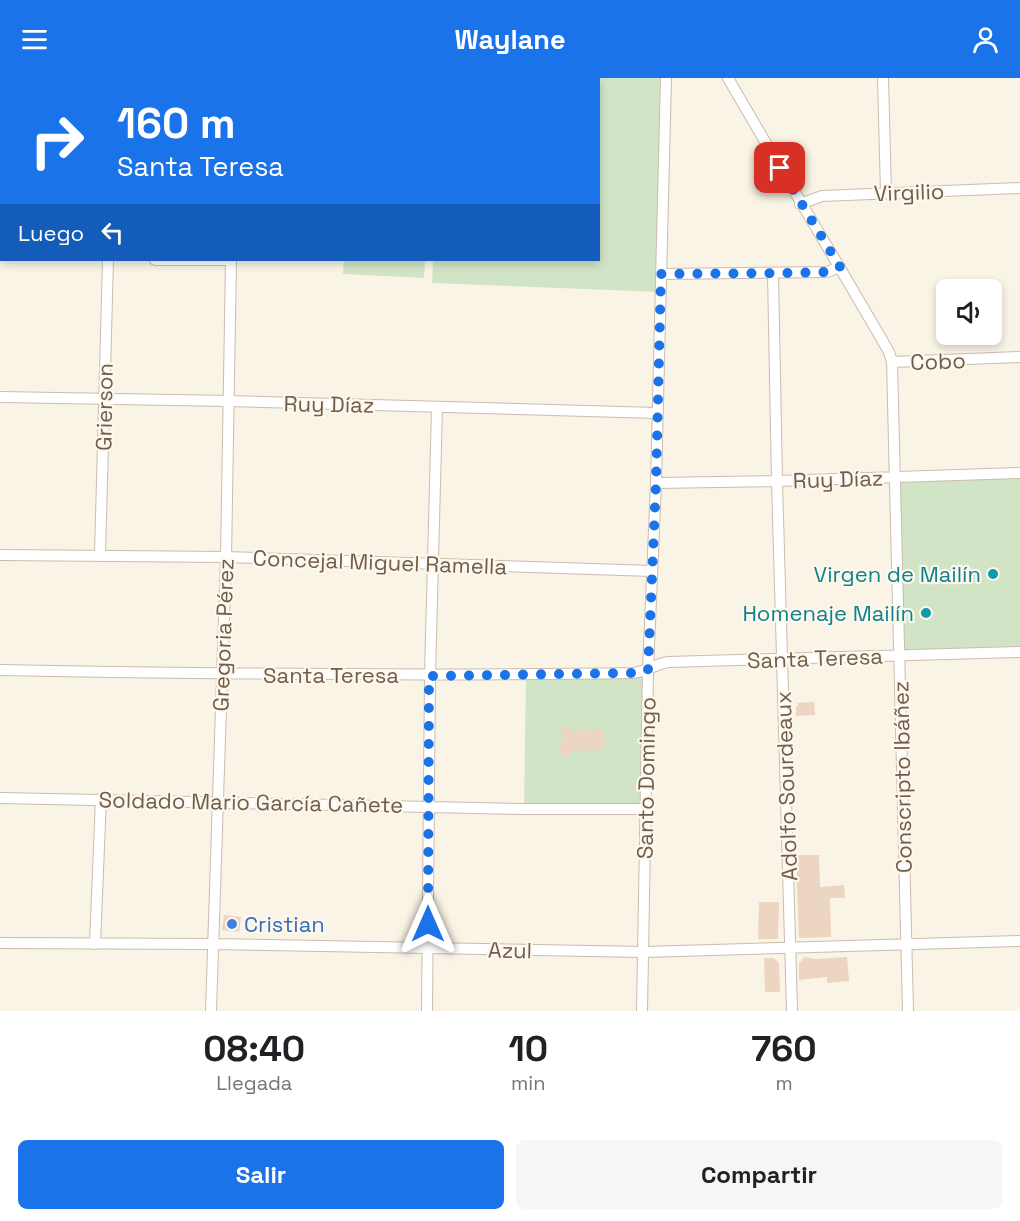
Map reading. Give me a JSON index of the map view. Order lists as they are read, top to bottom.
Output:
{
  "streets": {
    "street": [
      "Virgilio",
      "Cobo",
      "Ruy Díaz",
      "Grierson",
      "Concejal Miguel Ramella",
      "Gregoria Pérez",
      "Santa Teresa",
      "Conscripto Ibáñez",
      "Santo Domingo",
      "Adolfo Sourdeaux",
      "Soldado Mario García Cañete",
      "Azul"
    ]
  },
  "crossings": [
    ["Cobo", "Conscripto Ibáñez"],
    ["Ruy Díaz", "Grierson"],
    ["Ruy Díaz", "Gregoria Pérez"],
    ["Ruy Díaz", "Conscripto Ibáñez"],
    ["Ruy Díaz", "Santo Domingo"],
    ["Ruy Díaz", "Adolfo Sourdeaux"],
    ["Grierson", "Concejal Miguel Ramella"],
    ["Concejal Miguel Ramella", "Gregoria Pérez"],
    ["Concejal Miguel Ramella", "Santo Domingo"],
    ["Gregoria Pérez", "Santa Teresa"],
    ["Gregoria Pérez", "Soldado Mario García Cañete"],
    ["Gregoria Pérez", "Azul"],
    ["Santa Teresa", "Conscripto Ibáñez"],
    ["Santa Teresa", "Santo Domingo"],
    ["Santa Teresa", "Adolfo Sourdeaux"],
    ["Conscripto Ibáñez", "Azul"],
    ["Santo Domingo", "Soldado Mario García Cañete"],
    ["Santo Domingo", "Azul"],
    ["Adolfo Sourdeaux", "Azul"]
  ],
  "places": ["Virgen de Mailín", "Homenaje Mailín", "Cristian"],
  "page": {
    "header": "Waylane",
    "turn": ["160 m", "Santa Teresa"],
    "then": "Luego",
    "eta": [
      "08:40",
      "Llegada",
      "10",
      "min",
      "760",
      "m"
    ],
    "buttons": ["Salir", "Compartir"]
  }
}
